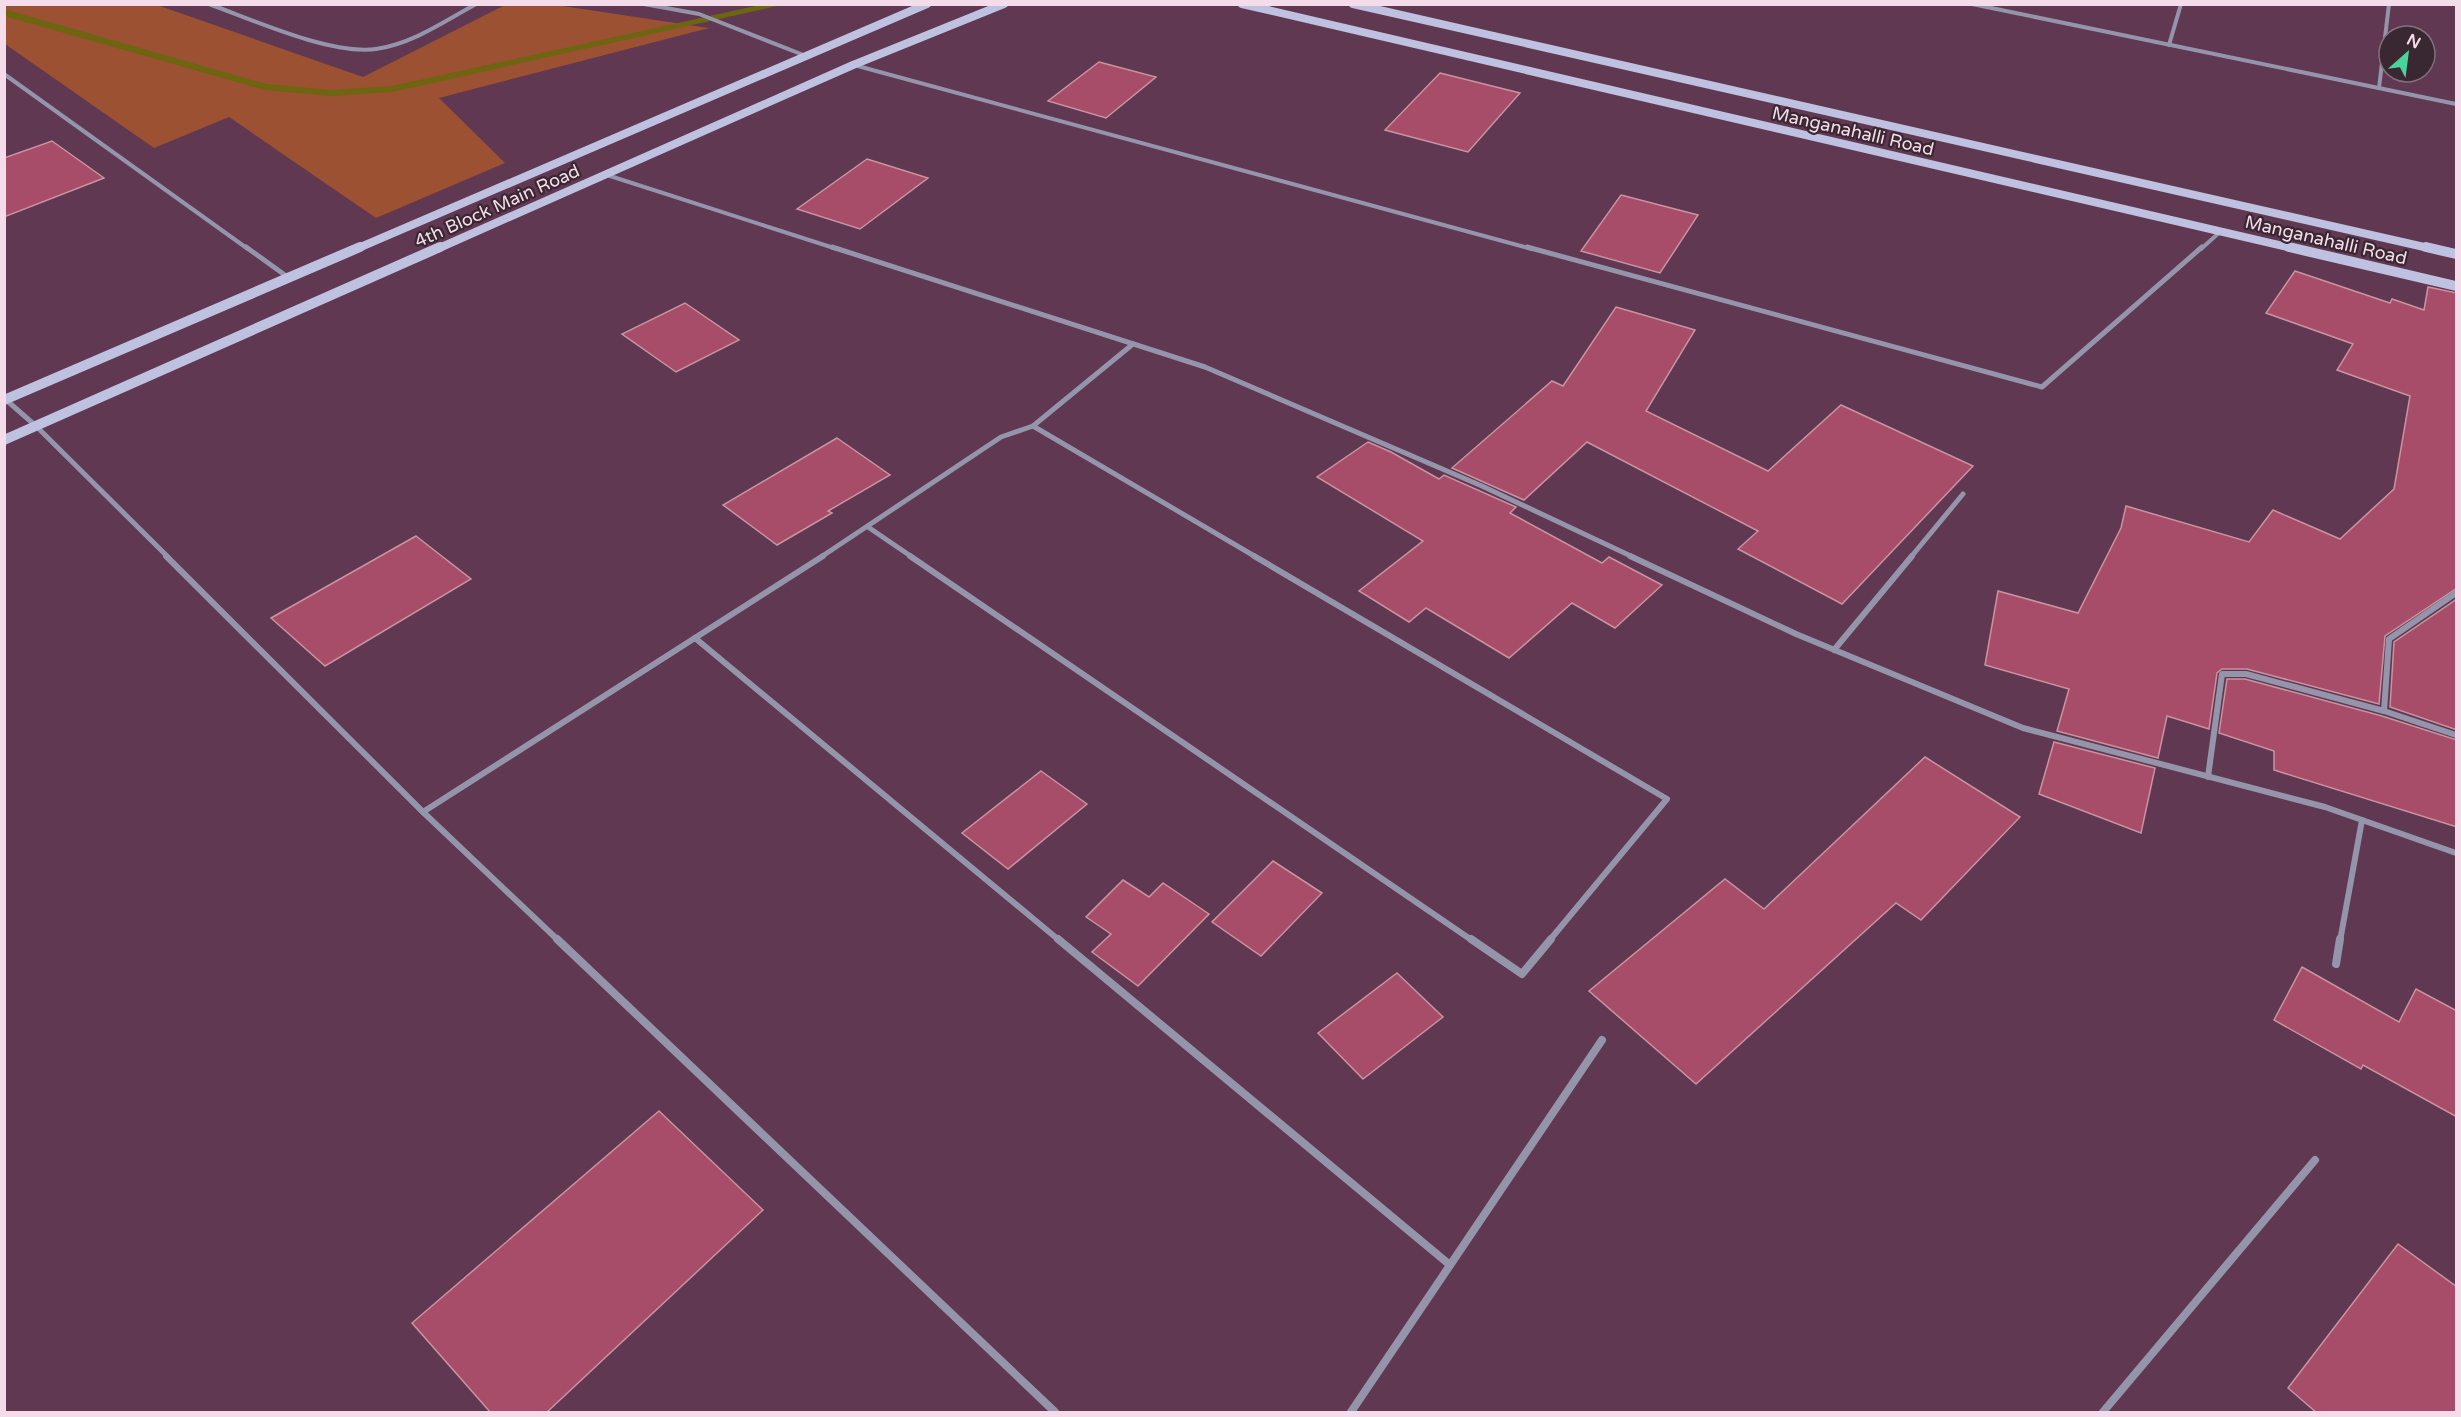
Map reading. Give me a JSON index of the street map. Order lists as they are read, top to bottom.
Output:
{
  "streets": {
    "street": ["Manganahalli Road", "4th Block Main Road"]
  },
  "north": "top right"
}
